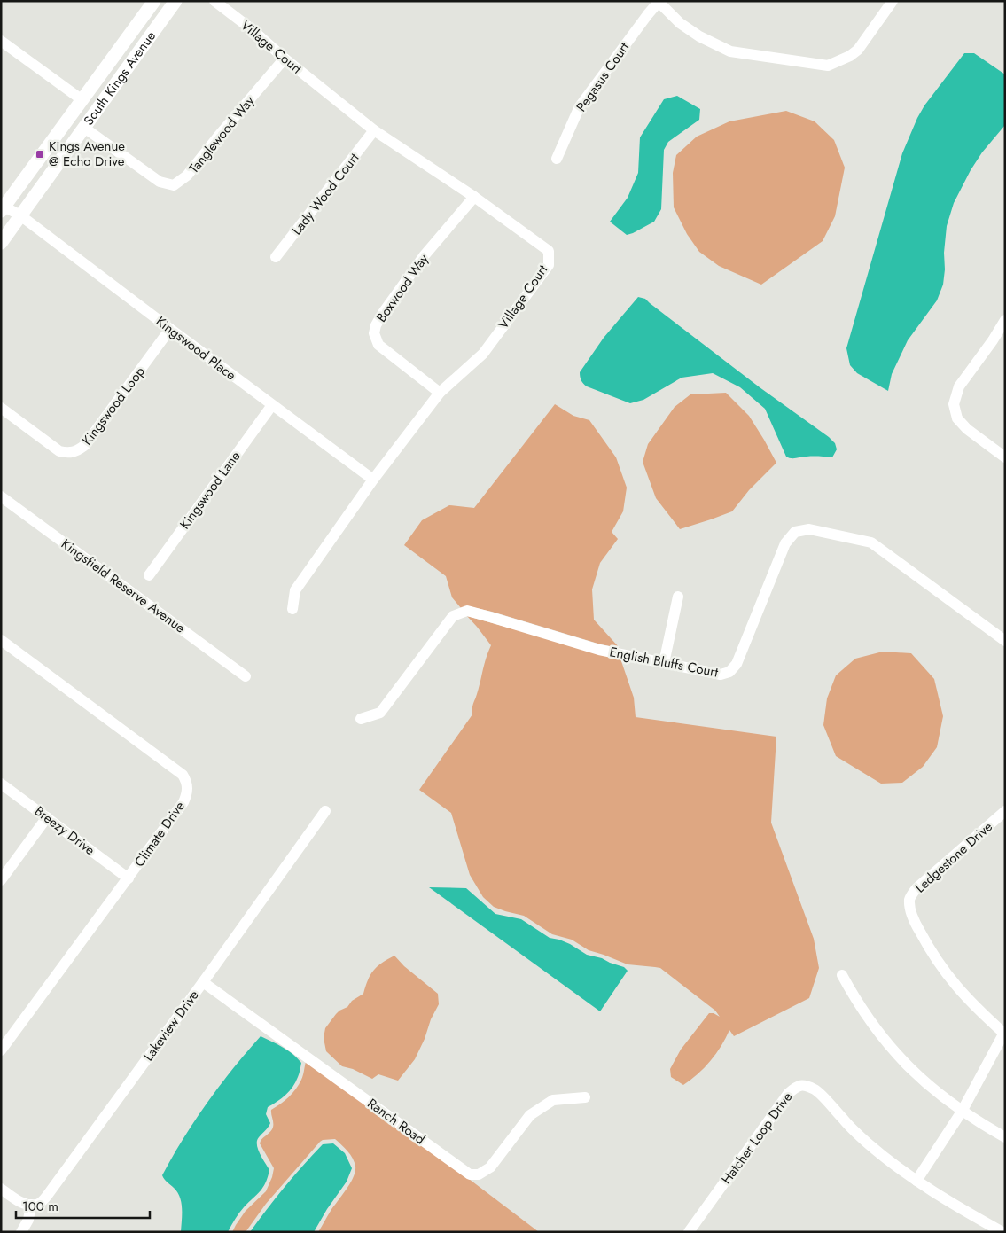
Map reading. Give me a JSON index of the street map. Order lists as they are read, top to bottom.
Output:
{
  "streets": {
    "main road": ["South Kings Avenue"],
    "street": [
      "Village Court",
      "Pegasus Court",
      "Tanglewood Way",
      "Lady Wood Court",
      "Boxwood Way",
      "Kingswood Place",
      "Kingswood Loop",
      "Kingswood Lane",
      "Kingsfield Reserve Avenue",
      "English Bluffs Court",
      "Breezy Drive",
      "Climate Drive",
      "Ledgestone Drive",
      "Lakeview Drive",
      "Ranch Road",
      "Hatcher Loop Drive"
    ]
  },
  "crossings": [
    ["Village Court", "Tanglewood Way"],
    ["Village Court", "Lady Wood Court"],
    ["Village Court", "Boxwood Way"],
    ["Village Court", "Kingswood Place"],
    ["South Kings Avenue", "Tanglewood Way"],
    ["South Kings Avenue", "Kingswood Place"],
    ["Kingswood Place", "Kingswood Loop"],
    ["Kingswood Place", "Kingswood Lane"],
    ["Breezy Drive", "Climate Drive"],
    ["Lakeview Drive", "Ranch Road"]
  ],
  "places": {
    "transit": ["Kings Avenue @ Echo Drive"]
  },
  "scale_bar": "100 m"
}
